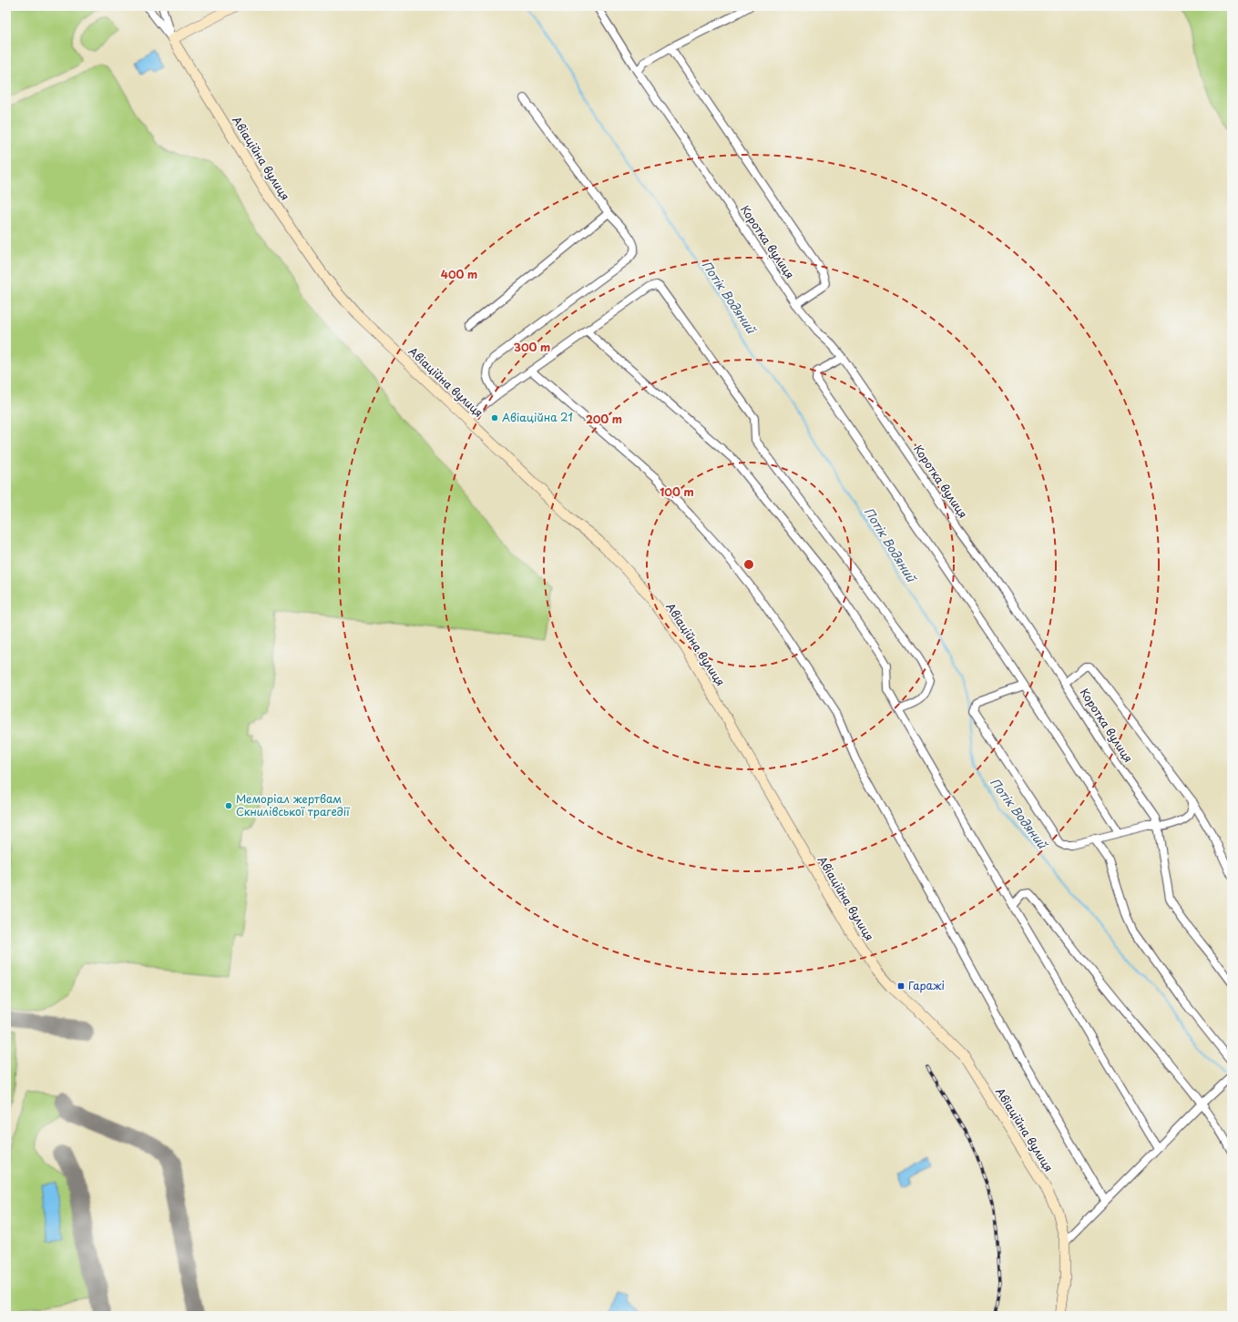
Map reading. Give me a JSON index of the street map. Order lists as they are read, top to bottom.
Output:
{
  "streets": {
    "street": ["Авіаційна вулиця", "Коротка вулиця"]
  },
  "water": ["Потік Водяний"],
  "places": {
    "other": ["Авіаційна 21", "Меморіал жертвам Скнилівської трагедії"],
    "transit": ["Гаражі"]
  },
  "rings": [
    "400 m",
    "300 m",
    "200 m",
    "100 m"
  ]
}
